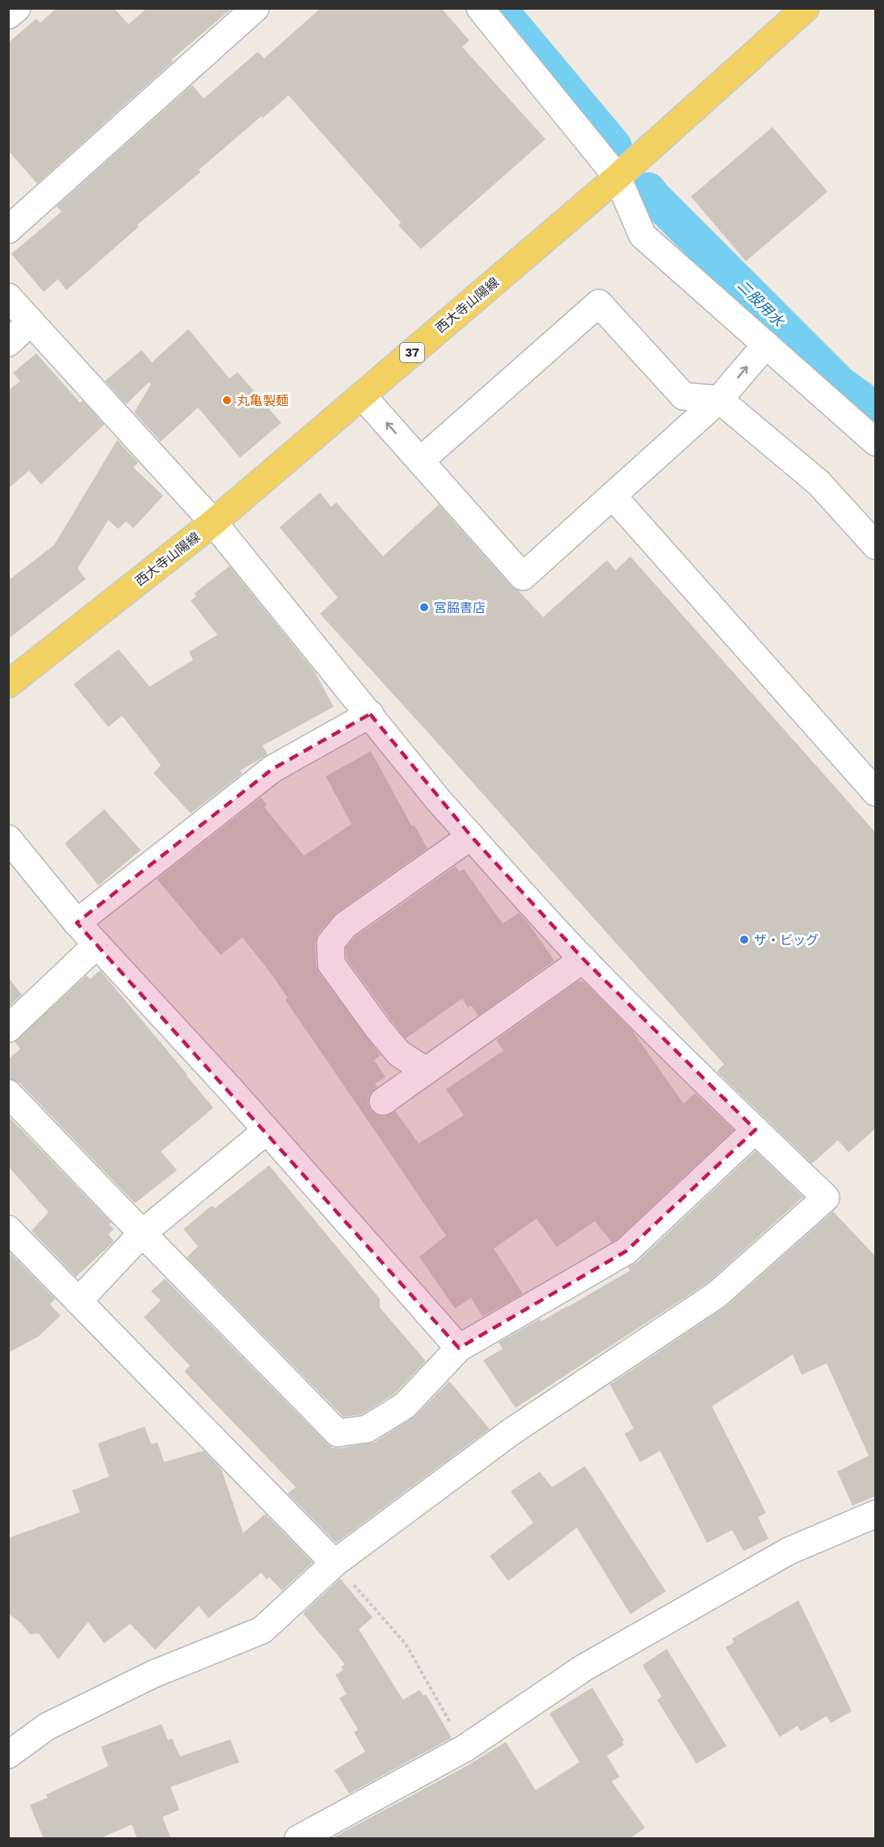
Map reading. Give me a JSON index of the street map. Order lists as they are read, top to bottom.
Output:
{
  "streets": {
    "main road": ["西大寺山陽線", "37"]
  },
  "water": ["二股用水"],
  "places": ["丸亀製麺", "宮脇書店", "ザ・ビッグ"]
}
